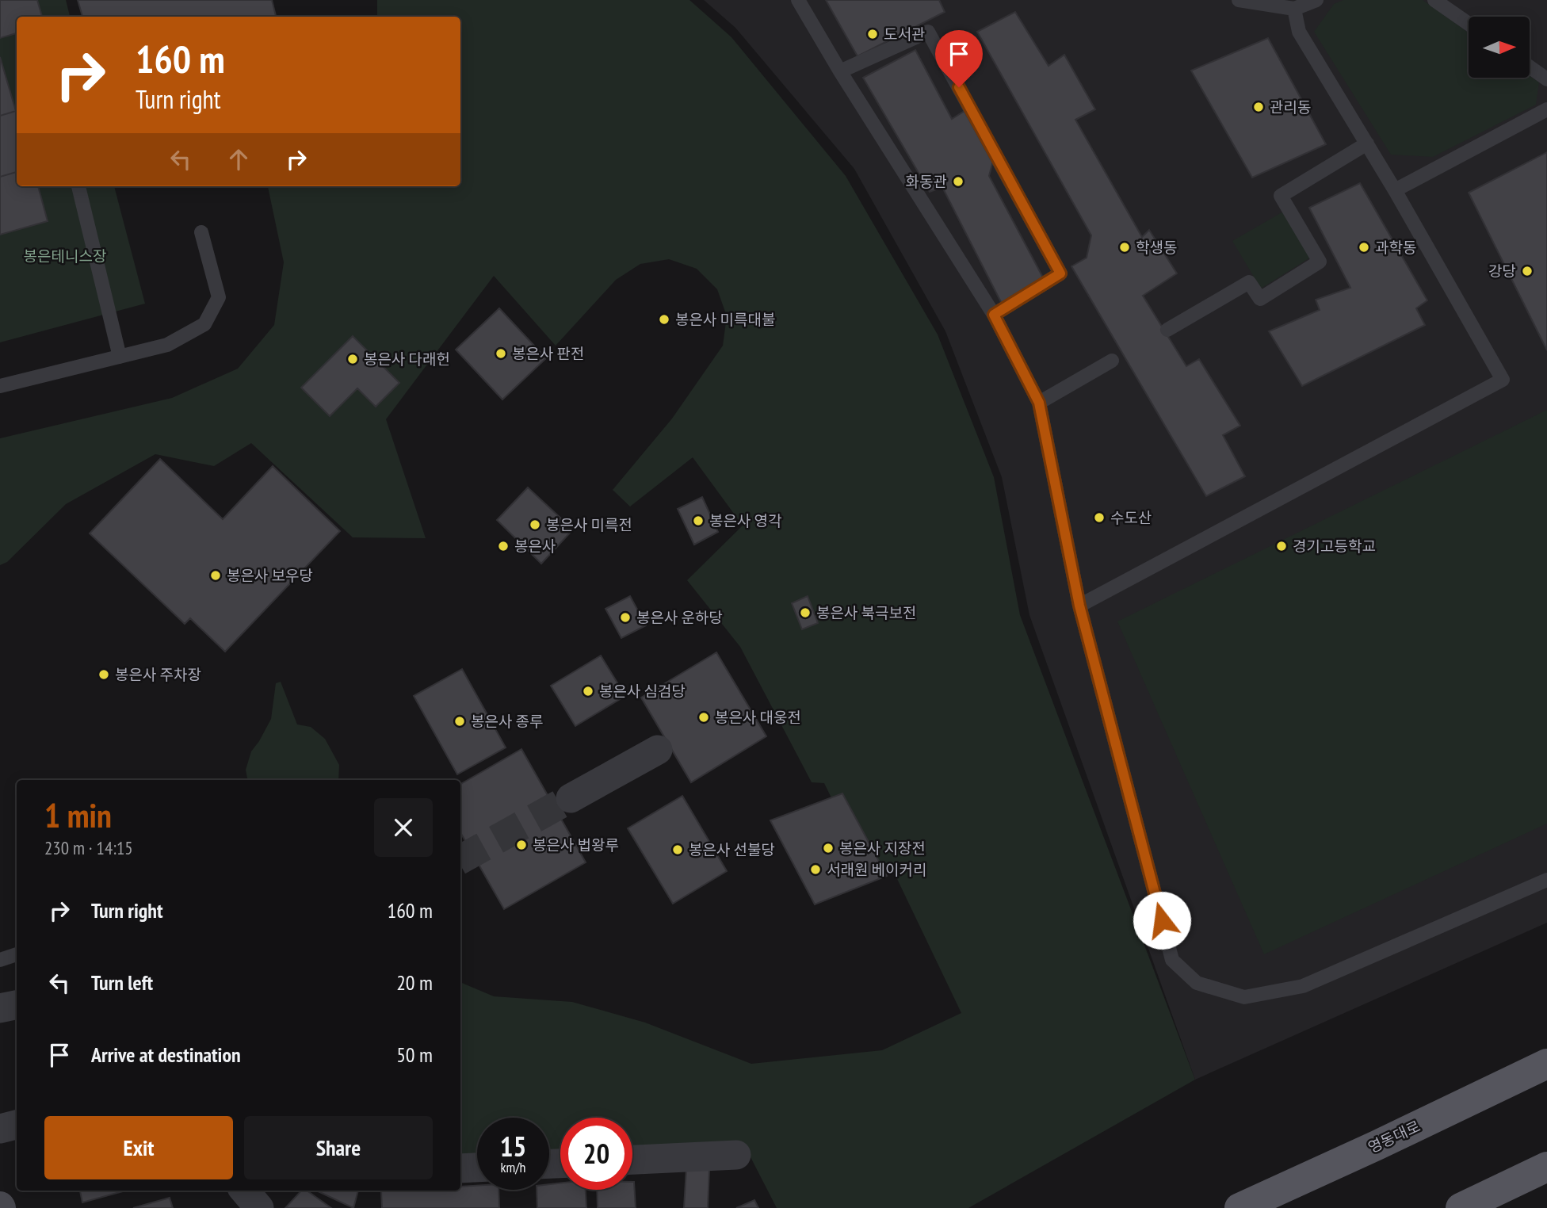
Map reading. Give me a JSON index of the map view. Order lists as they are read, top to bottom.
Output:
{
  "streets": {
    "main road": ["영동대로"]
  },
  "parks": ["봉은테니스장"],
  "places": [
    "도서관",
    "관리동",
    "화동관",
    "학생동",
    "과학동",
    "강당",
    "봉은사 미륵대불",
    "봉은사 판전",
    "봉은사 다래헌",
    "수도산",
    "봉은사 영각",
    "봉은사 미륵전",
    "봉은사",
    "경기고등학교",
    "봉은사 보우당",
    "봉은사 북극보전",
    "봉은사 운하당",
    "봉은사 주차장",
    "봉은사 심검당",
    "봉은사 대웅전",
    "봉은사 종루",
    "봉은사 법왕루",
    "봉은사 지장전",
    "봉은사 선불당",
    "서래원 베이커리"
  ],
  "north": "right",
  "page": {
    "turn": ["160 m", "Turn right"],
    "heading": ["1 min", "230 m · 14:15"],
    "list": [
      {
        "name": "Turn right",
        "value": "160 m"
      },
      {
        "name": "Turn left",
        "value": "20 m"
      },
      {
        "name": "Arrive at destination",
        "value": "50 m"
      }
    ],
    "buttons": ["Exit", "Share"],
    "speed": "15 km/h",
    "limit": "20"
  }
}
